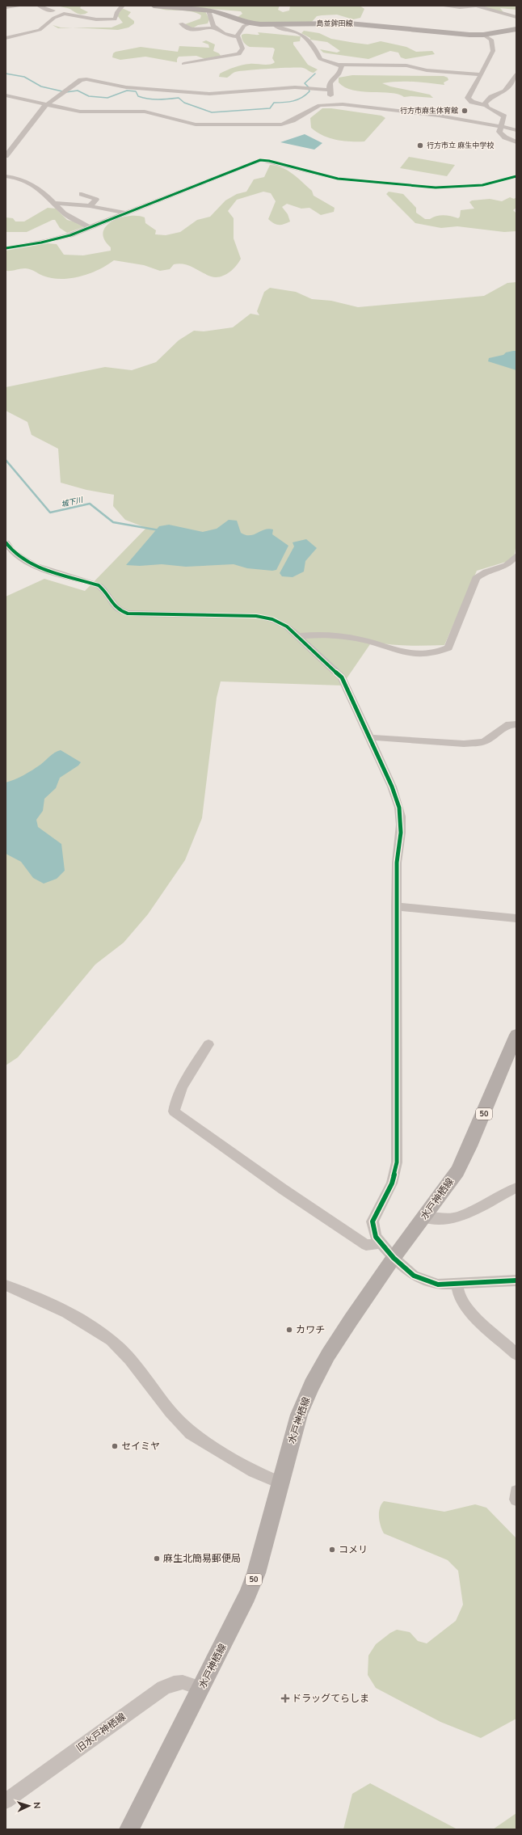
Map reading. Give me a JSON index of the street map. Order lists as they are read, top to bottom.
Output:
{
  "streets": {
    "main road": ["島並鉾田線", "50", "水戸神栖線"],
    "street": ["旧水戸神栖線"]
  },
  "crossings": [
    ["水戸神栖線", "旧水戸神栖線"]
  ],
  "water": ["城下川"],
  "places": {
    "other": [
      "行方市麻生体育館",
      "行方市立 麻生中学校",
      "カワチ",
      "セイミヤ",
      "コメリ",
      "麻生北簡易郵便局"
    ],
    "health": ["ドラッグてらしま"]
  },
  "north": "right"
}
